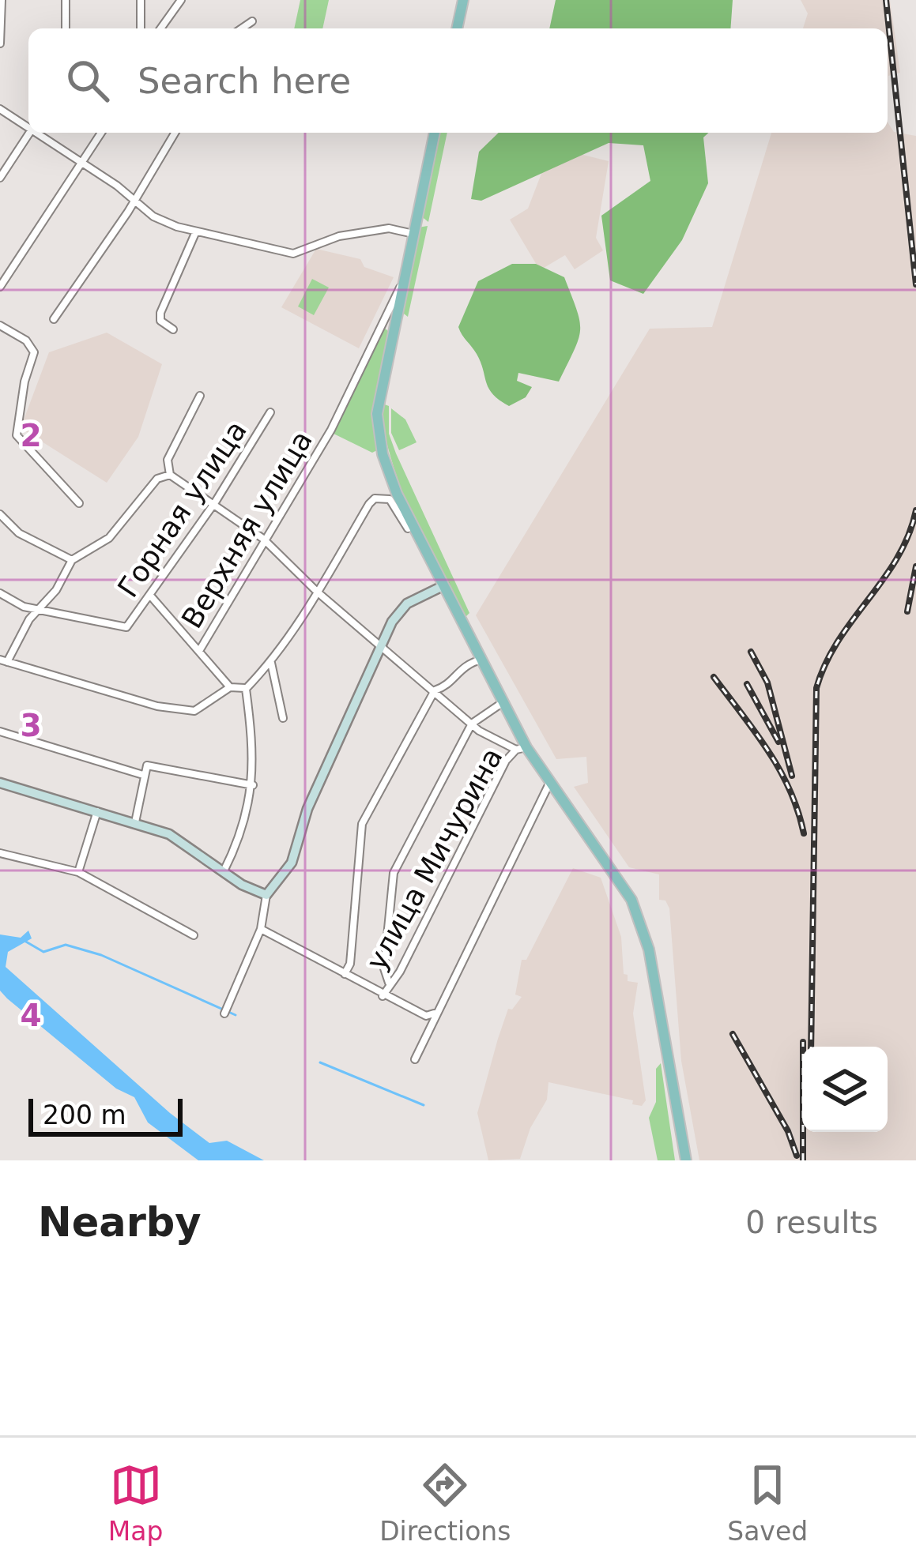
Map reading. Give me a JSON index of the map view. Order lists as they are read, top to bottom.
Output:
{
  "streets": {
    "street": ["Горная улица", "Верхняя улица", "улица Мичурина"]
  },
  "scale_bar": "200 m",
  "page": {
    "search": "Search here",
    "scale": "200 m",
    "heading": ["Nearby", "0 results"],
    "nav": ["Map", "Directions", "Saved"]
  },
  "grid": {
    "rows": ["2", "3", "4"]
  }
}
